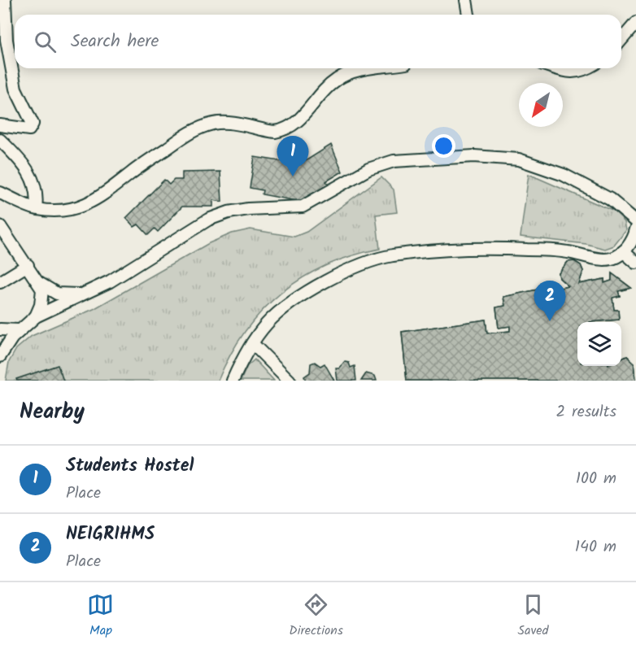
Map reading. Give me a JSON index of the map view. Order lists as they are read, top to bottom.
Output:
{
  "north": "bottom left",
  "page": {
    "search": "Search here",
    "pins": ["1", "2"],
    "heading": ["Nearby", "2 results"],
    "list": [
      {
        "mark": "1",
        "name": "Students Hostel",
        "note": "Place",
        "value": "100 m"
      },
      {
        "mark": "2",
        "name": "NEIGRIHMS",
        "note": "Place",
        "value": "140 m"
      }
    ],
    "nav": ["Map", "Directions", "Saved"]
  }
}
